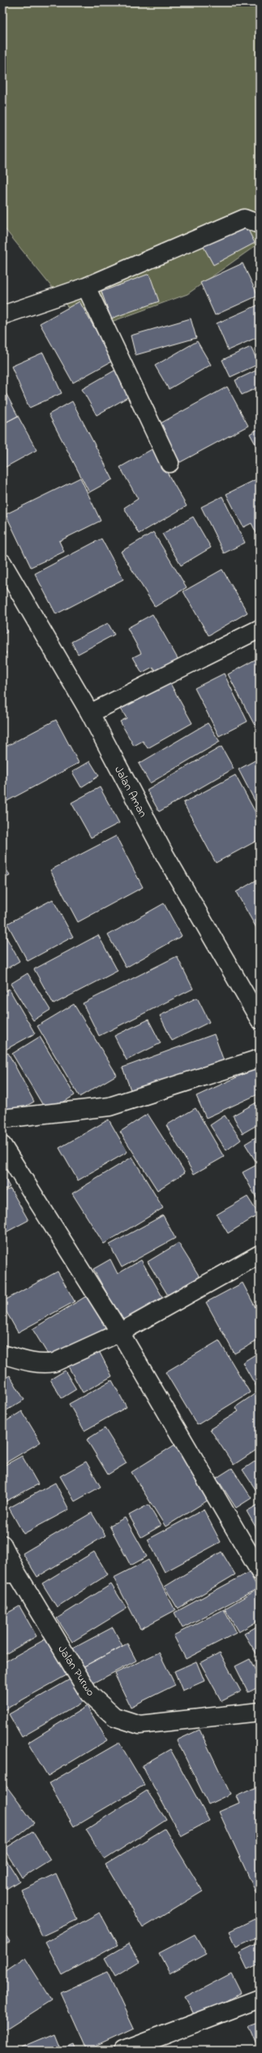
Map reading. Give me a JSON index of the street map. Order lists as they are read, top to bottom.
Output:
{
  "streets": {
    "street": ["Jalan Aman", "Jalan Purwo"]
  }
}
